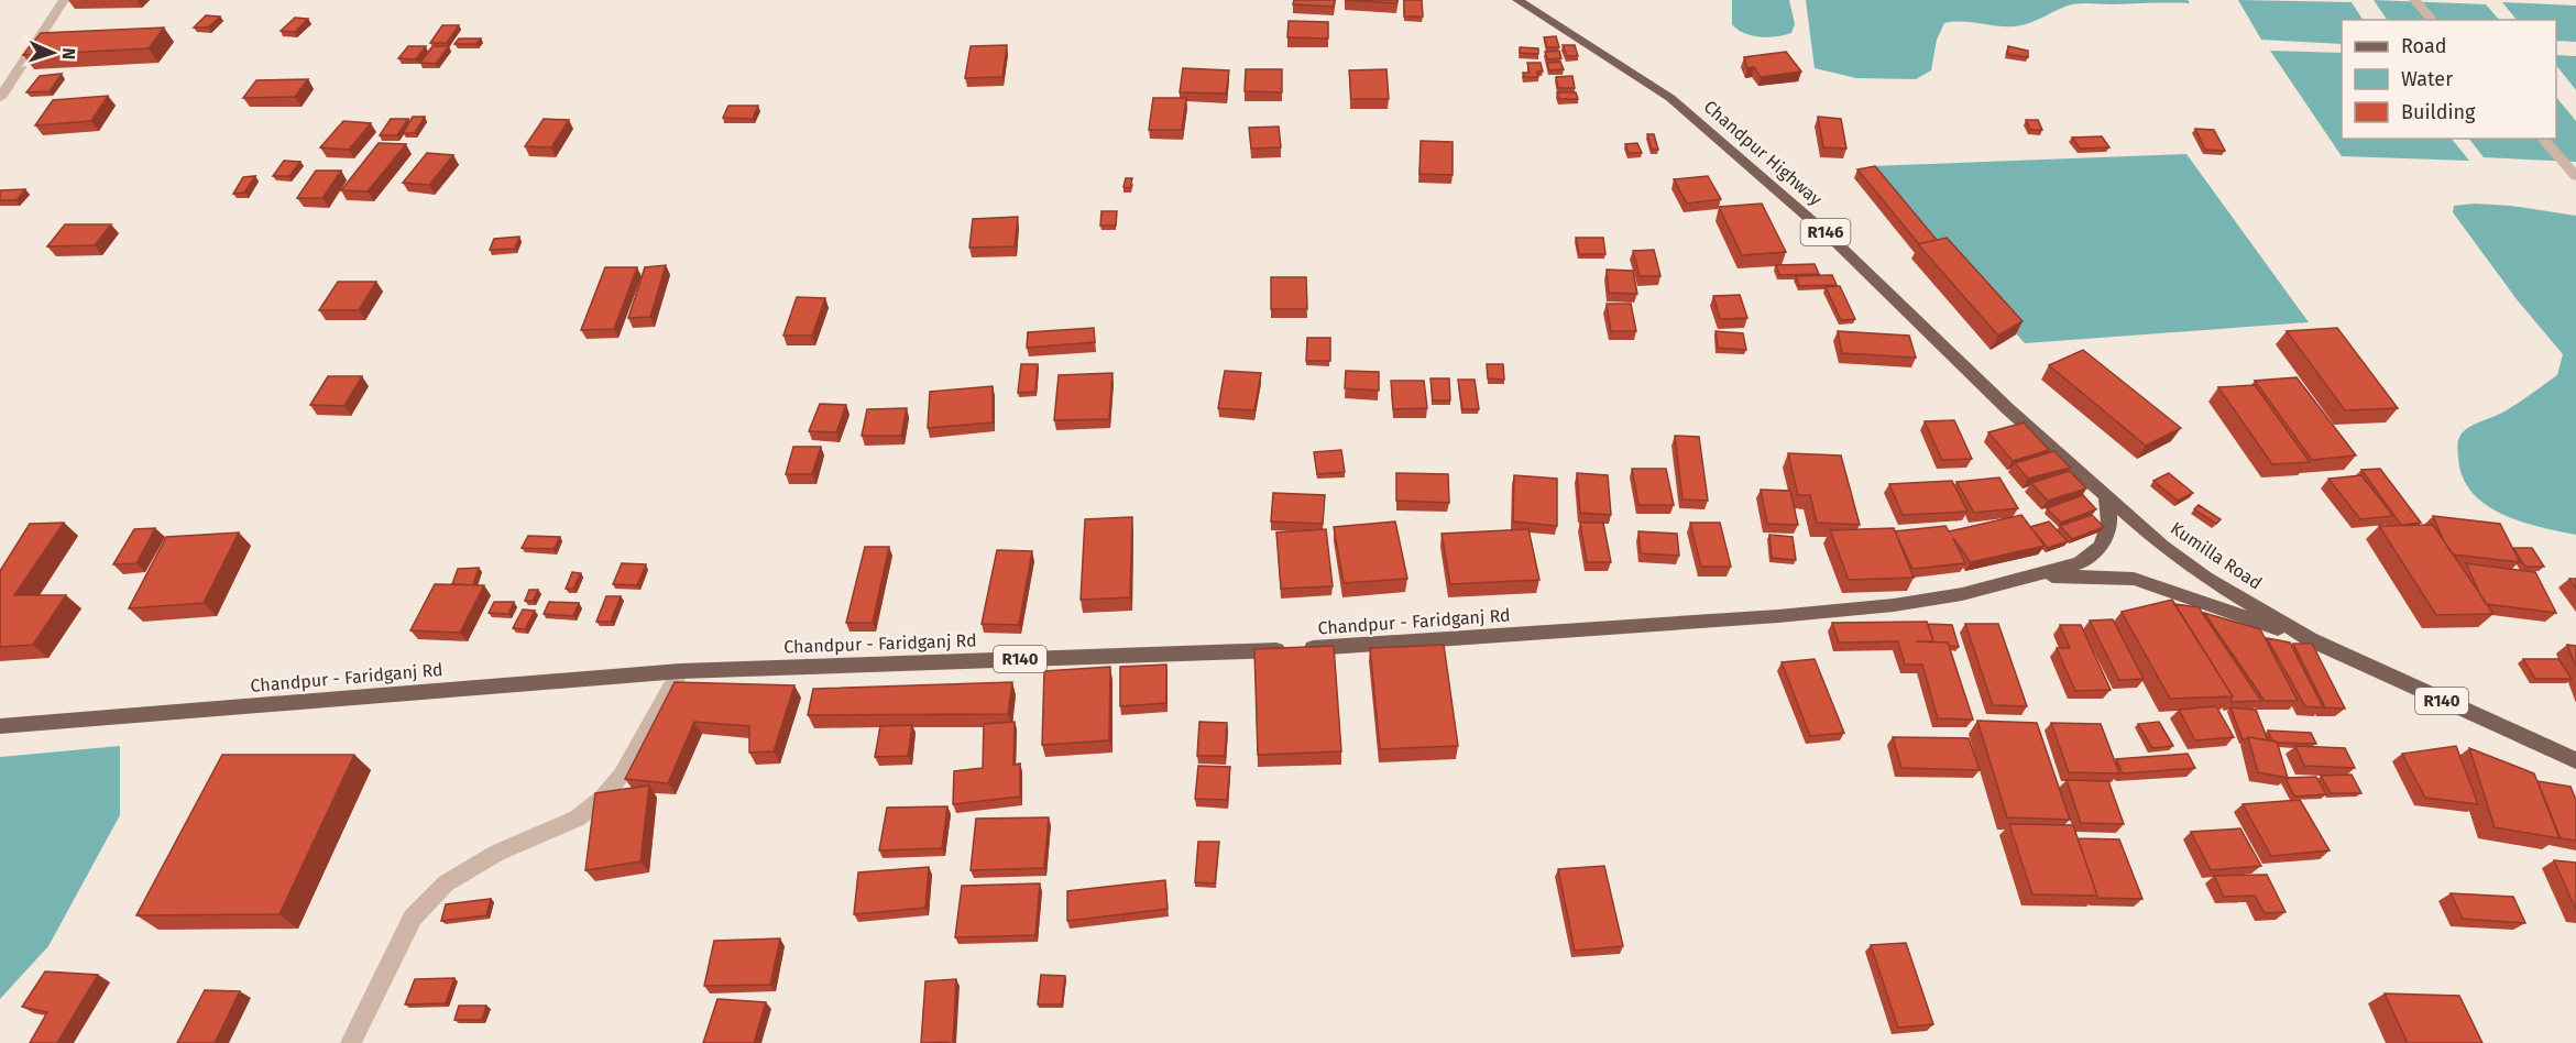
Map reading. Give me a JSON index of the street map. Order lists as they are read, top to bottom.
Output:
{
  "streets": {
    "main road": [
      "Chandpur Highway",
      "R146",
      "Kumilla Road",
      "Chandpur - Faridganj Rd",
      "R140"
    ]
  },
  "crossings": [
    ["Chandpur Highway", "Kumilla Road"],
    ["Chandpur Highway", "R140"],
    ["Kumilla Road", "R140"],
    ["Chandpur - Faridganj Rd", "R140"]
  ],
  "legend": ["Road", "Water", "Building"],
  "north": "right"
}
